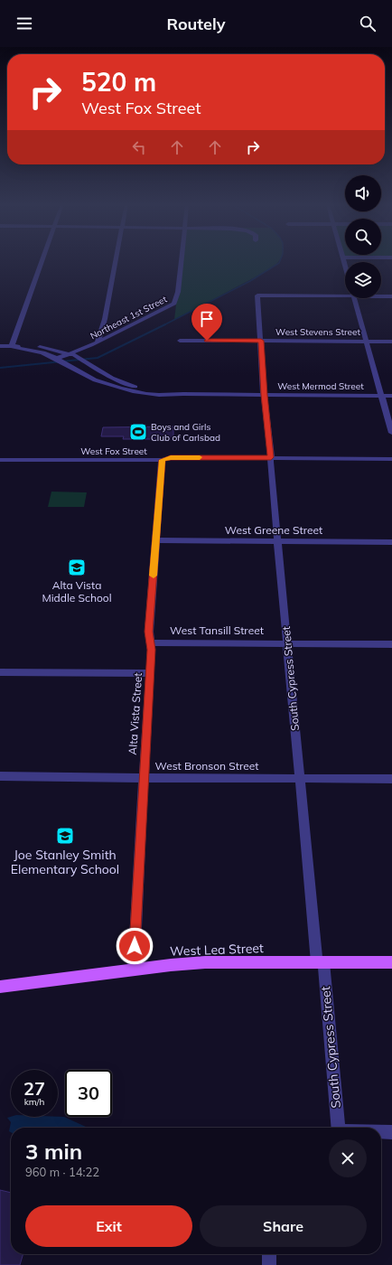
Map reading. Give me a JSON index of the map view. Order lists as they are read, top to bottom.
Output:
{
  "streets": {
    "main road": ["West Lea Street"],
    "street": [
      "Northeast 1st Street",
      "West Stevens Street",
      "West Mermod Street",
      "West Fox Street",
      "West Greene Street",
      "West Tansill Street",
      "South Cypress Street",
      "Alta Vista Street",
      "West Bronson Street"
    ]
  },
  "crossings": [
    ["West Stevens Street", "South Cypress Street"],
    ["West Mermod Street", "South Cypress Street"],
    ["West Fox Street", "South Cypress Street"],
    ["West Fox Street", "Alta Vista Street"],
    ["West Greene Street", "South Cypress Street"],
    ["West Greene Street", "Alta Vista Street"],
    ["West Tansill Street", "South Cypress Street"],
    ["West Tansill Street", "Alta Vista Street"],
    ["South Cypress Street", "West Bronson Street"],
    ["South Cypress Street", "West Lea Street"],
    ["Alta Vista Street", "West Bronson Street"],
    ["Alta Vista Street", "West Lea Street"]
  ],
  "places": {
    "sports": ["Boys and Girls Club of Carlsbad"],
    "school or university": ["Alta Vista Middle School", "Joe Stanley Smith Elementary School"]
  },
  "page": {
    "header": "Routely",
    "turn": ["520 m", "West Fox Street"],
    "speed": "27 km/h",
    "limit": "30",
    "heading": ["3 min", "960 m · 14:22"],
    "buttons": ["Exit", "Share"]
  }
}
